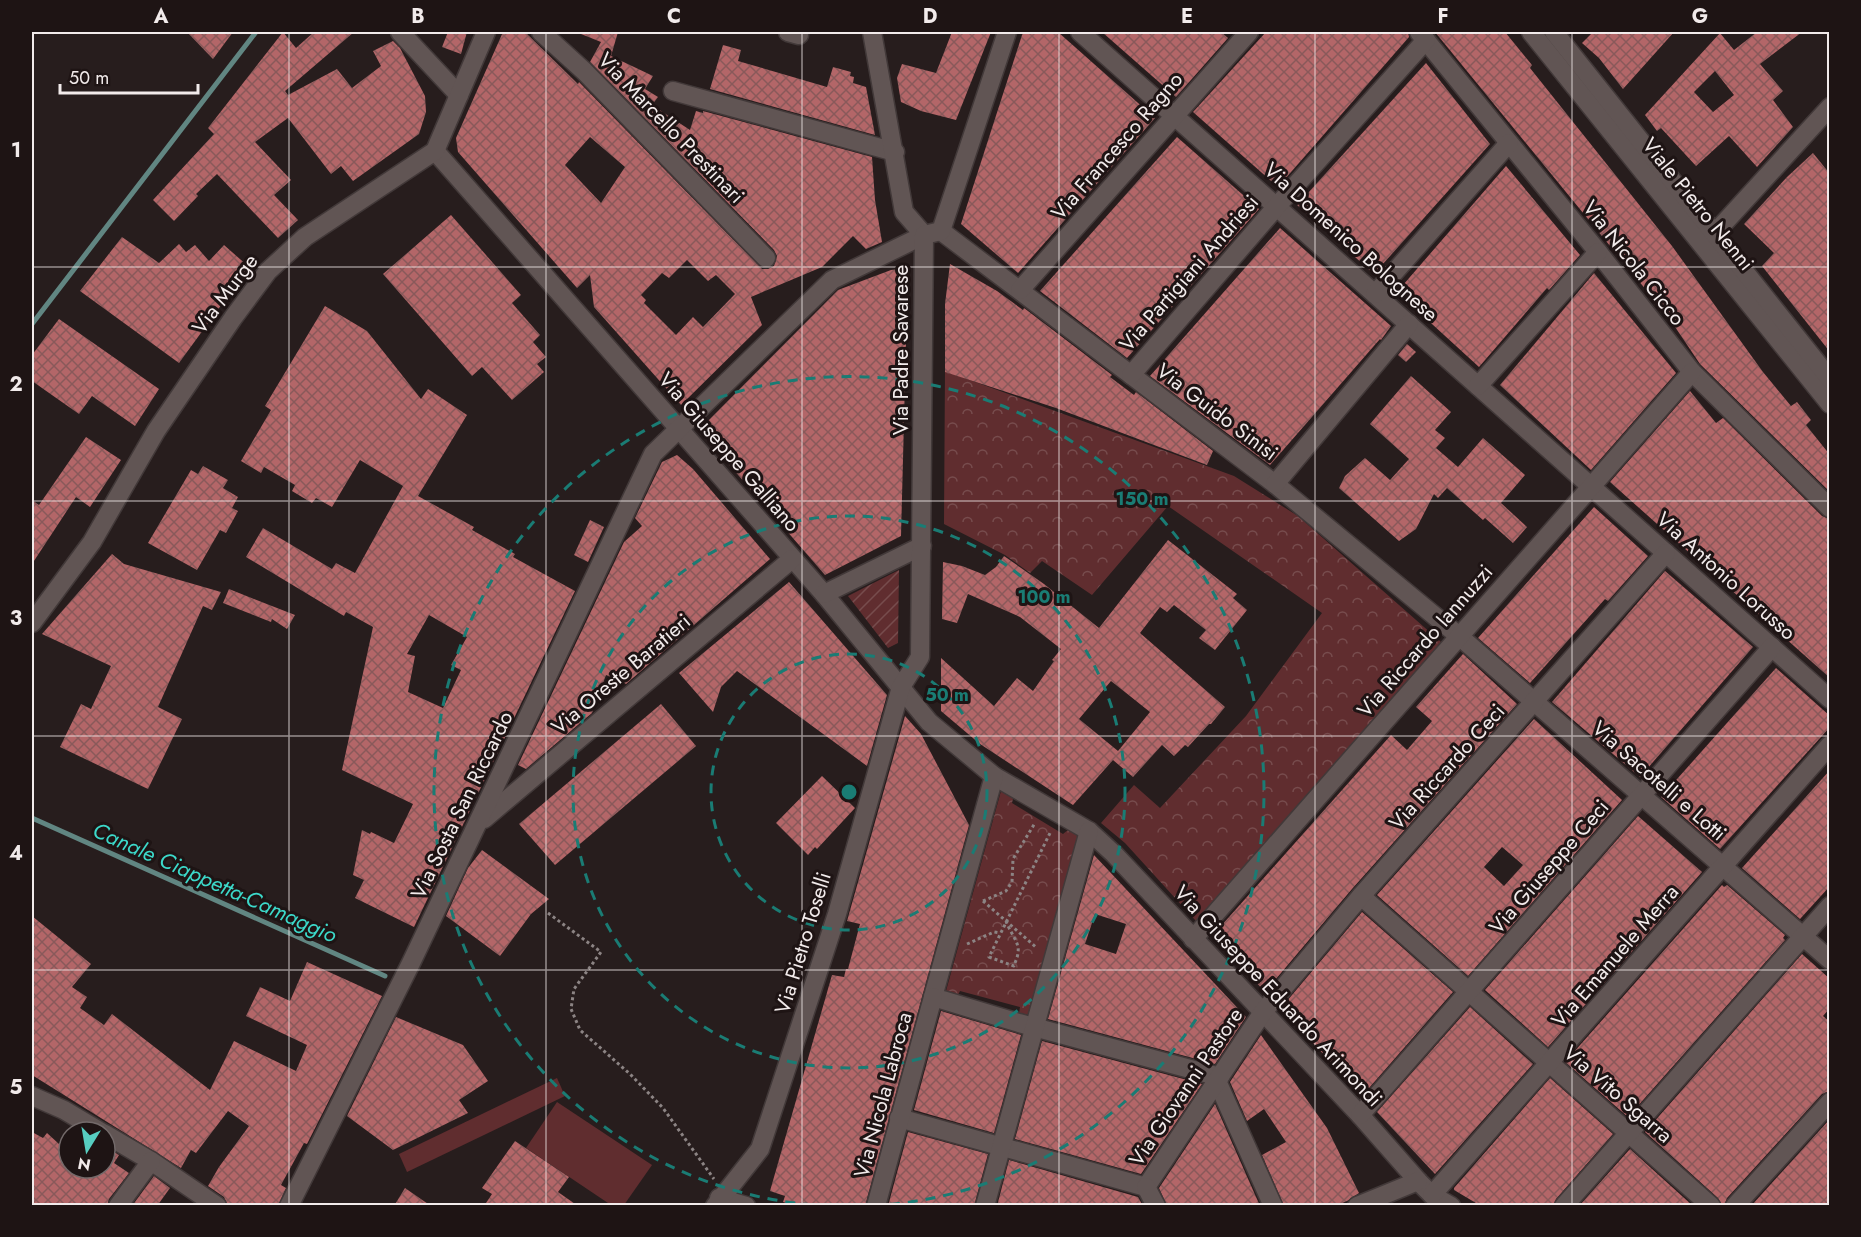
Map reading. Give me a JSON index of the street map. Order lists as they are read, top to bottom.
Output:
{
  "streets": {
    "street": [
      "Via Marcello Prestinari",
      "Via Francesco Ragno",
      "Viale Pietro Nenni",
      "Via Domenico Bolognese",
      "Via Nicola Cicco",
      "Via Partigiani Andriesi",
      "Via Murge",
      "Via Padre Savarese",
      "Via Guido Sinisi",
      "Via Giuseppe Galliano",
      "Via Antonio Lorusso",
      "Via Riccardo Iannuzzi",
      "Via Oreste Baratieri",
      "Via Riccardo Ceci",
      "Via Sacotelli e Lotti",
      "Via Sosta San Riccardo",
      "Via Giuseppe Ceci",
      "Via Pietro Toselli",
      "Via Emanuele Merra",
      "Via Giuseppe Eduardo Arimondi",
      "Via Giovanni Pastore",
      "Via Vito Sgarra",
      "Via Nicola Labroca"
    ]
  },
  "crossings": [
    ["Via Francesco Ragno", "Via Domenico Bolognese"],
    ["Via Francesco Ragno", "Via Guido Sinisi"],
    ["Via Domenico Bolognese", "Via Partigiani Andriesi"],
    ["Via Domenico Bolognese", "Via Antonio Lorusso"],
    ["Via Domenico Bolognese", "Via Riccardo Iannuzzi"],
    ["Via Nicola Cicco", "Via Partigiani Andriesi"],
    ["Via Nicola Cicco", "Via Riccardo Iannuzzi"],
    ["Via Partigiani Andriesi", "Via Guido Sinisi"],
    ["Via Murge", "Via Giuseppe Galliano"],
    ["Via Padre Savarese", "Via Guido Sinisi"],
    ["Via Padre Savarese", "Via Giuseppe Galliano"],
    ["Via Padre Savarese", "Via Sosta San Riccardo"],
    ["Via Padre Savarese", "Via Pietro Toselli"],
    ["Via Guido Sinisi", "Via Riccardo Iannuzzi"],
    ["Via Guido Sinisi", "Via Sacotelli e Lotti"],
    ["Via Guido Sinisi", "Via Sosta San Riccardo"],
    ["Via Giuseppe Galliano", "Via Oreste Baratieri"],
    ["Via Giuseppe Galliano", "Via Sosta San Riccardo"],
    ["Via Giuseppe Galliano", "Via Pietro Toselli"],
    ["Via Giuseppe Galliano", "Via Giuseppe Eduardo Arimondi"],
    ["Via Giuseppe Galliano", "Via Nicola Labroca"],
    ["Via Antonio Lorusso", "Via Riccardo Iannuzzi"],
    ["Via Antonio Lorusso", "Via Riccardo Ceci"],
    ["Via Antonio Lorusso", "Via Giuseppe Ceci"],
    ["Via Riccardo Iannuzzi", "Via Sacotelli e Lotti"],
    ["Via Riccardo Iannuzzi", "Via Giuseppe Eduardo Arimondi"],
    ["Via Oreste Baratieri", "Via Sosta San Riccardo"],
    ["Via Riccardo Ceci", "Via Sacotelli e Lotti"],
    ["Via Riccardo Ceci", "Via Giuseppe Eduardo Arimondi"],
    ["Via Riccardo Ceci", "Via Giovanni Pastore"],
    ["Via Riccardo Ceci", "Via Vito Sgarra"],
    ["Via Sacotelli e Lotti", "Via Giuseppe Ceci"],
    ["Via Sacotelli e Lotti", "Via Emanuele Merra"],
    ["Via Giuseppe Ceci", "Via Giuseppe Eduardo Arimondi"],
    ["Via Giuseppe Ceci", "Via Vito Sgarra"],
    ["Via Emanuele Merra", "Via Giuseppe Eduardo Arimondi"],
    ["Via Emanuele Merra", "Via Vito Sgarra"],
    ["Via Giuseppe Eduardo Arimondi", "Via Giovanni Pastore"],
    ["Via Giuseppe Eduardo Arimondi", "Via Nicola Labroca"]
  ],
  "water": ["Canale Ciappetta-Camaggio"],
  "scale_bar": "50 m",
  "north": "bottom",
  "grid": {
    "columns": [
      "A",
      "B",
      "C",
      "D",
      "E",
      "F",
      "G"
    ],
    "rows": [
      "1",
      "2",
      "3",
      "4",
      "5"
    ]
  },
  "rings": ["150 m", "100 m", "50 m"]
}
